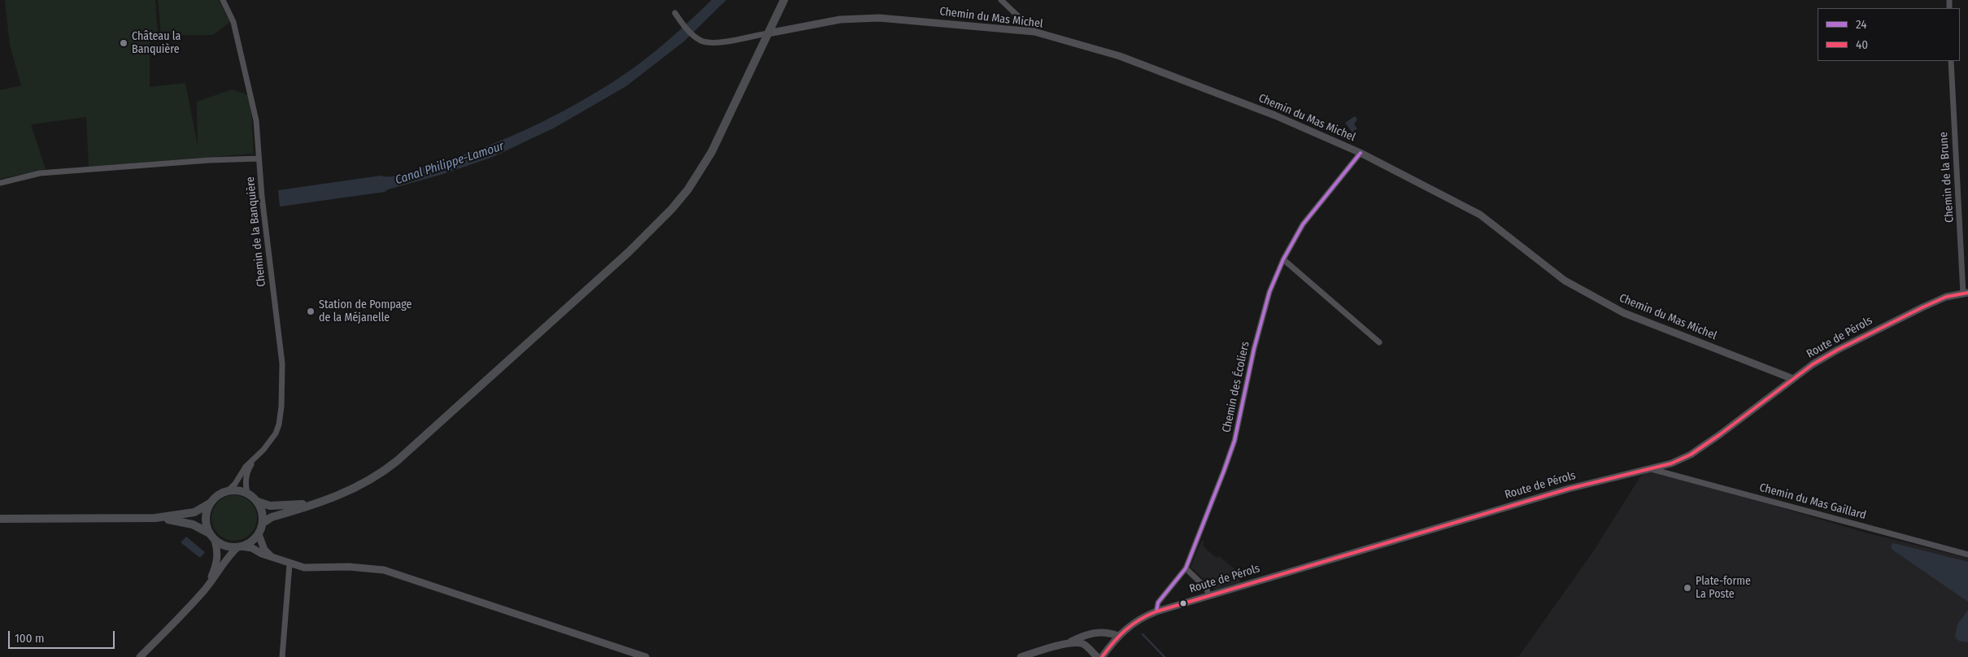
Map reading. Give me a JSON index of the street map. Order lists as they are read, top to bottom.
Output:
{
  "streets": {
    "street": [
      "Chemin du Mas Michel",
      "Chemin de la Brune",
      "Chemin de la Banquière",
      "Route de Pérols",
      "Chemin des Écoliers",
      "Chemin du Mas Gaillard"
    ]
  },
  "crossings": [
    ["Chemin du Mas Michel", "Route de Pérols"],
    ["Chemin du Mas Michel", "Chemin des Écoliers"],
    ["Chemin de la Brune", "Route de Pérols"],
    ["Route de Pérols", "Chemin des Écoliers"],
    ["Route de Pérols", "Chemin du Mas Gaillard"]
  ],
  "water": ["Canal Philippe-Lamour"],
  "places": ["Château la Banquière", "Station de Pompage de la Méjanelle", "Plate-forme La Poste"],
  "lines": ["transit line 24", "transit line 40"],
  "legend": ["24", "40"],
  "scale_bar": "100 m"
}
